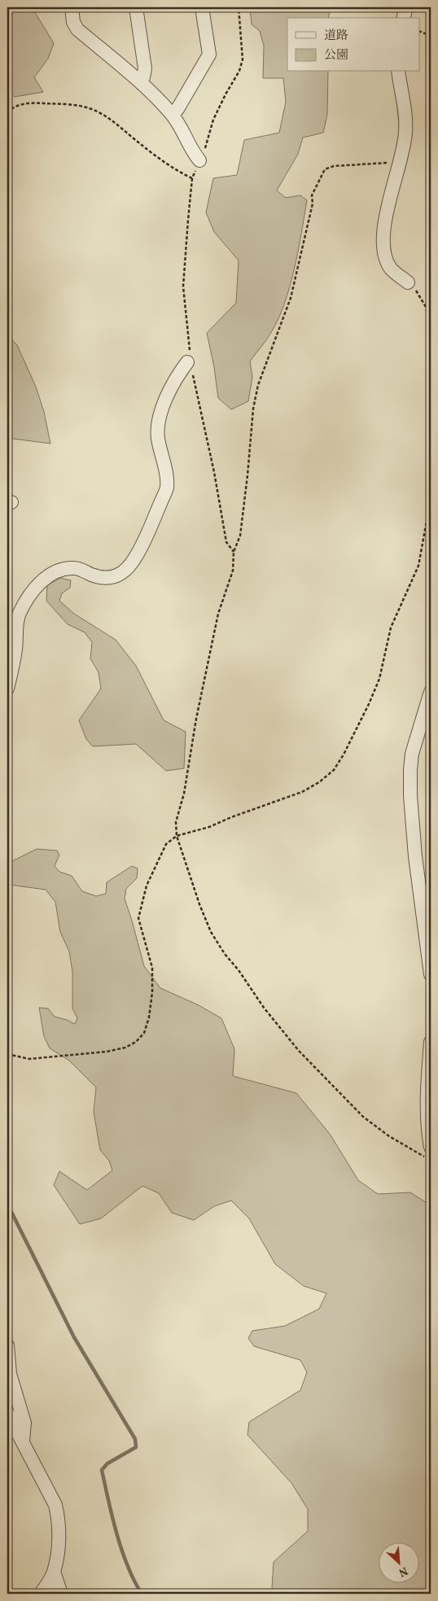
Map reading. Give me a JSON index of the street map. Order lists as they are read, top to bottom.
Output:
{
  "legend": ["道路", "公園"],
  "north": "bottom right"
}
